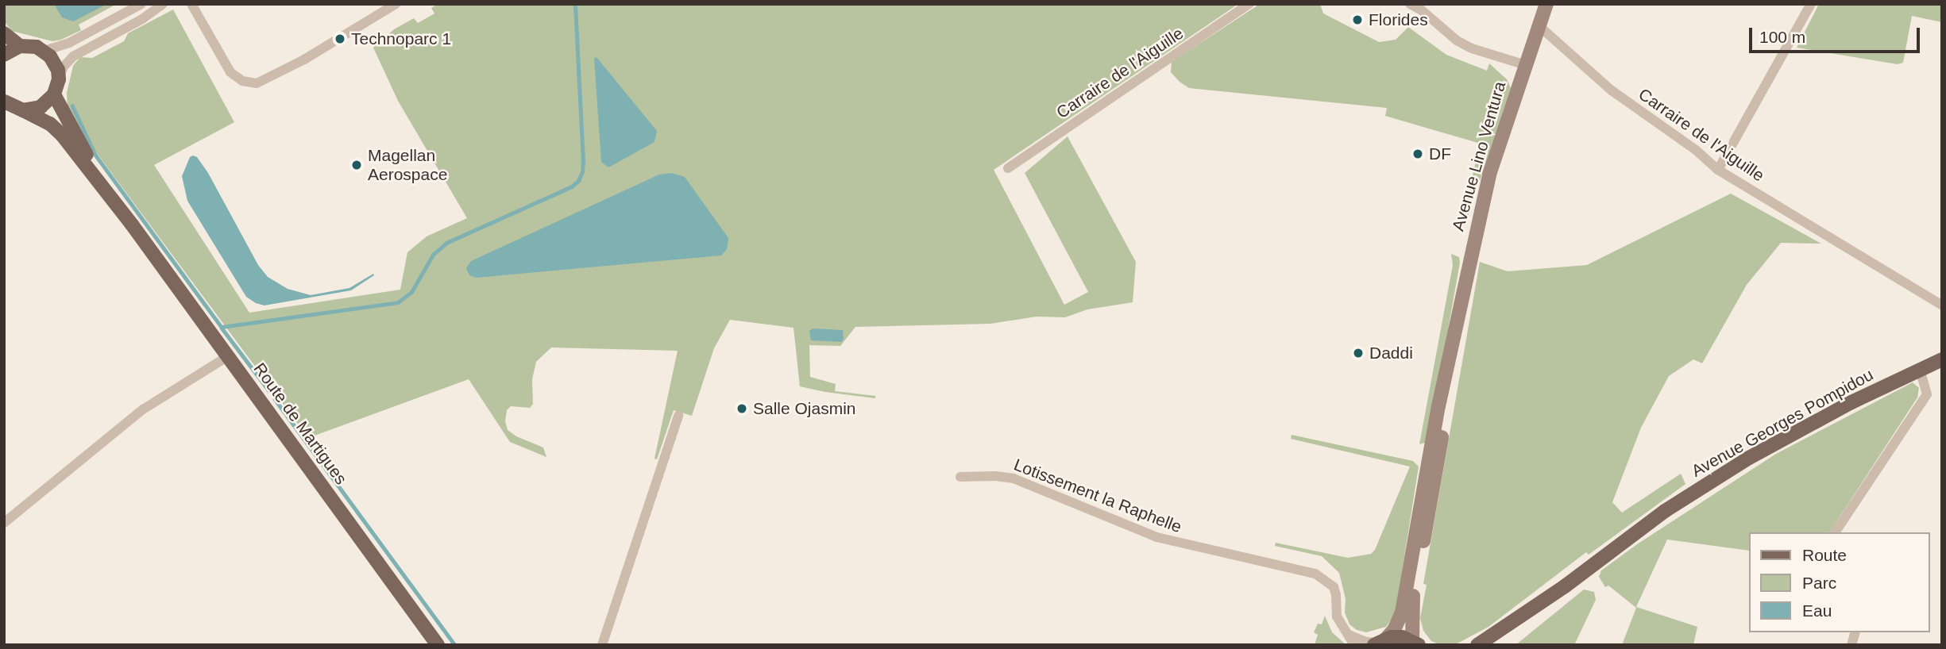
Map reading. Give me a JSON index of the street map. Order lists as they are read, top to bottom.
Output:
{
  "streets": {
    "main road": ["Avenue Lino Ventura", "Avenue Georges Pompidou", "Route de Martigues"],
    "street": ["Carraire de l'Aiguille", "Lotissement la Raphelle"]
  },
  "crossings": [
    ["Carraire de l'Aiguille", "Avenue Lino Ventura"]
  ],
  "places": [
    "Florides",
    "Technoparc 1",
    "DF",
    "Magellan Aerospace",
    "Daddi",
    "Salle Ojasmin"
  ],
  "legend": ["Route", "Parc", "Eau"],
  "scale_bar": "100 m"
}
